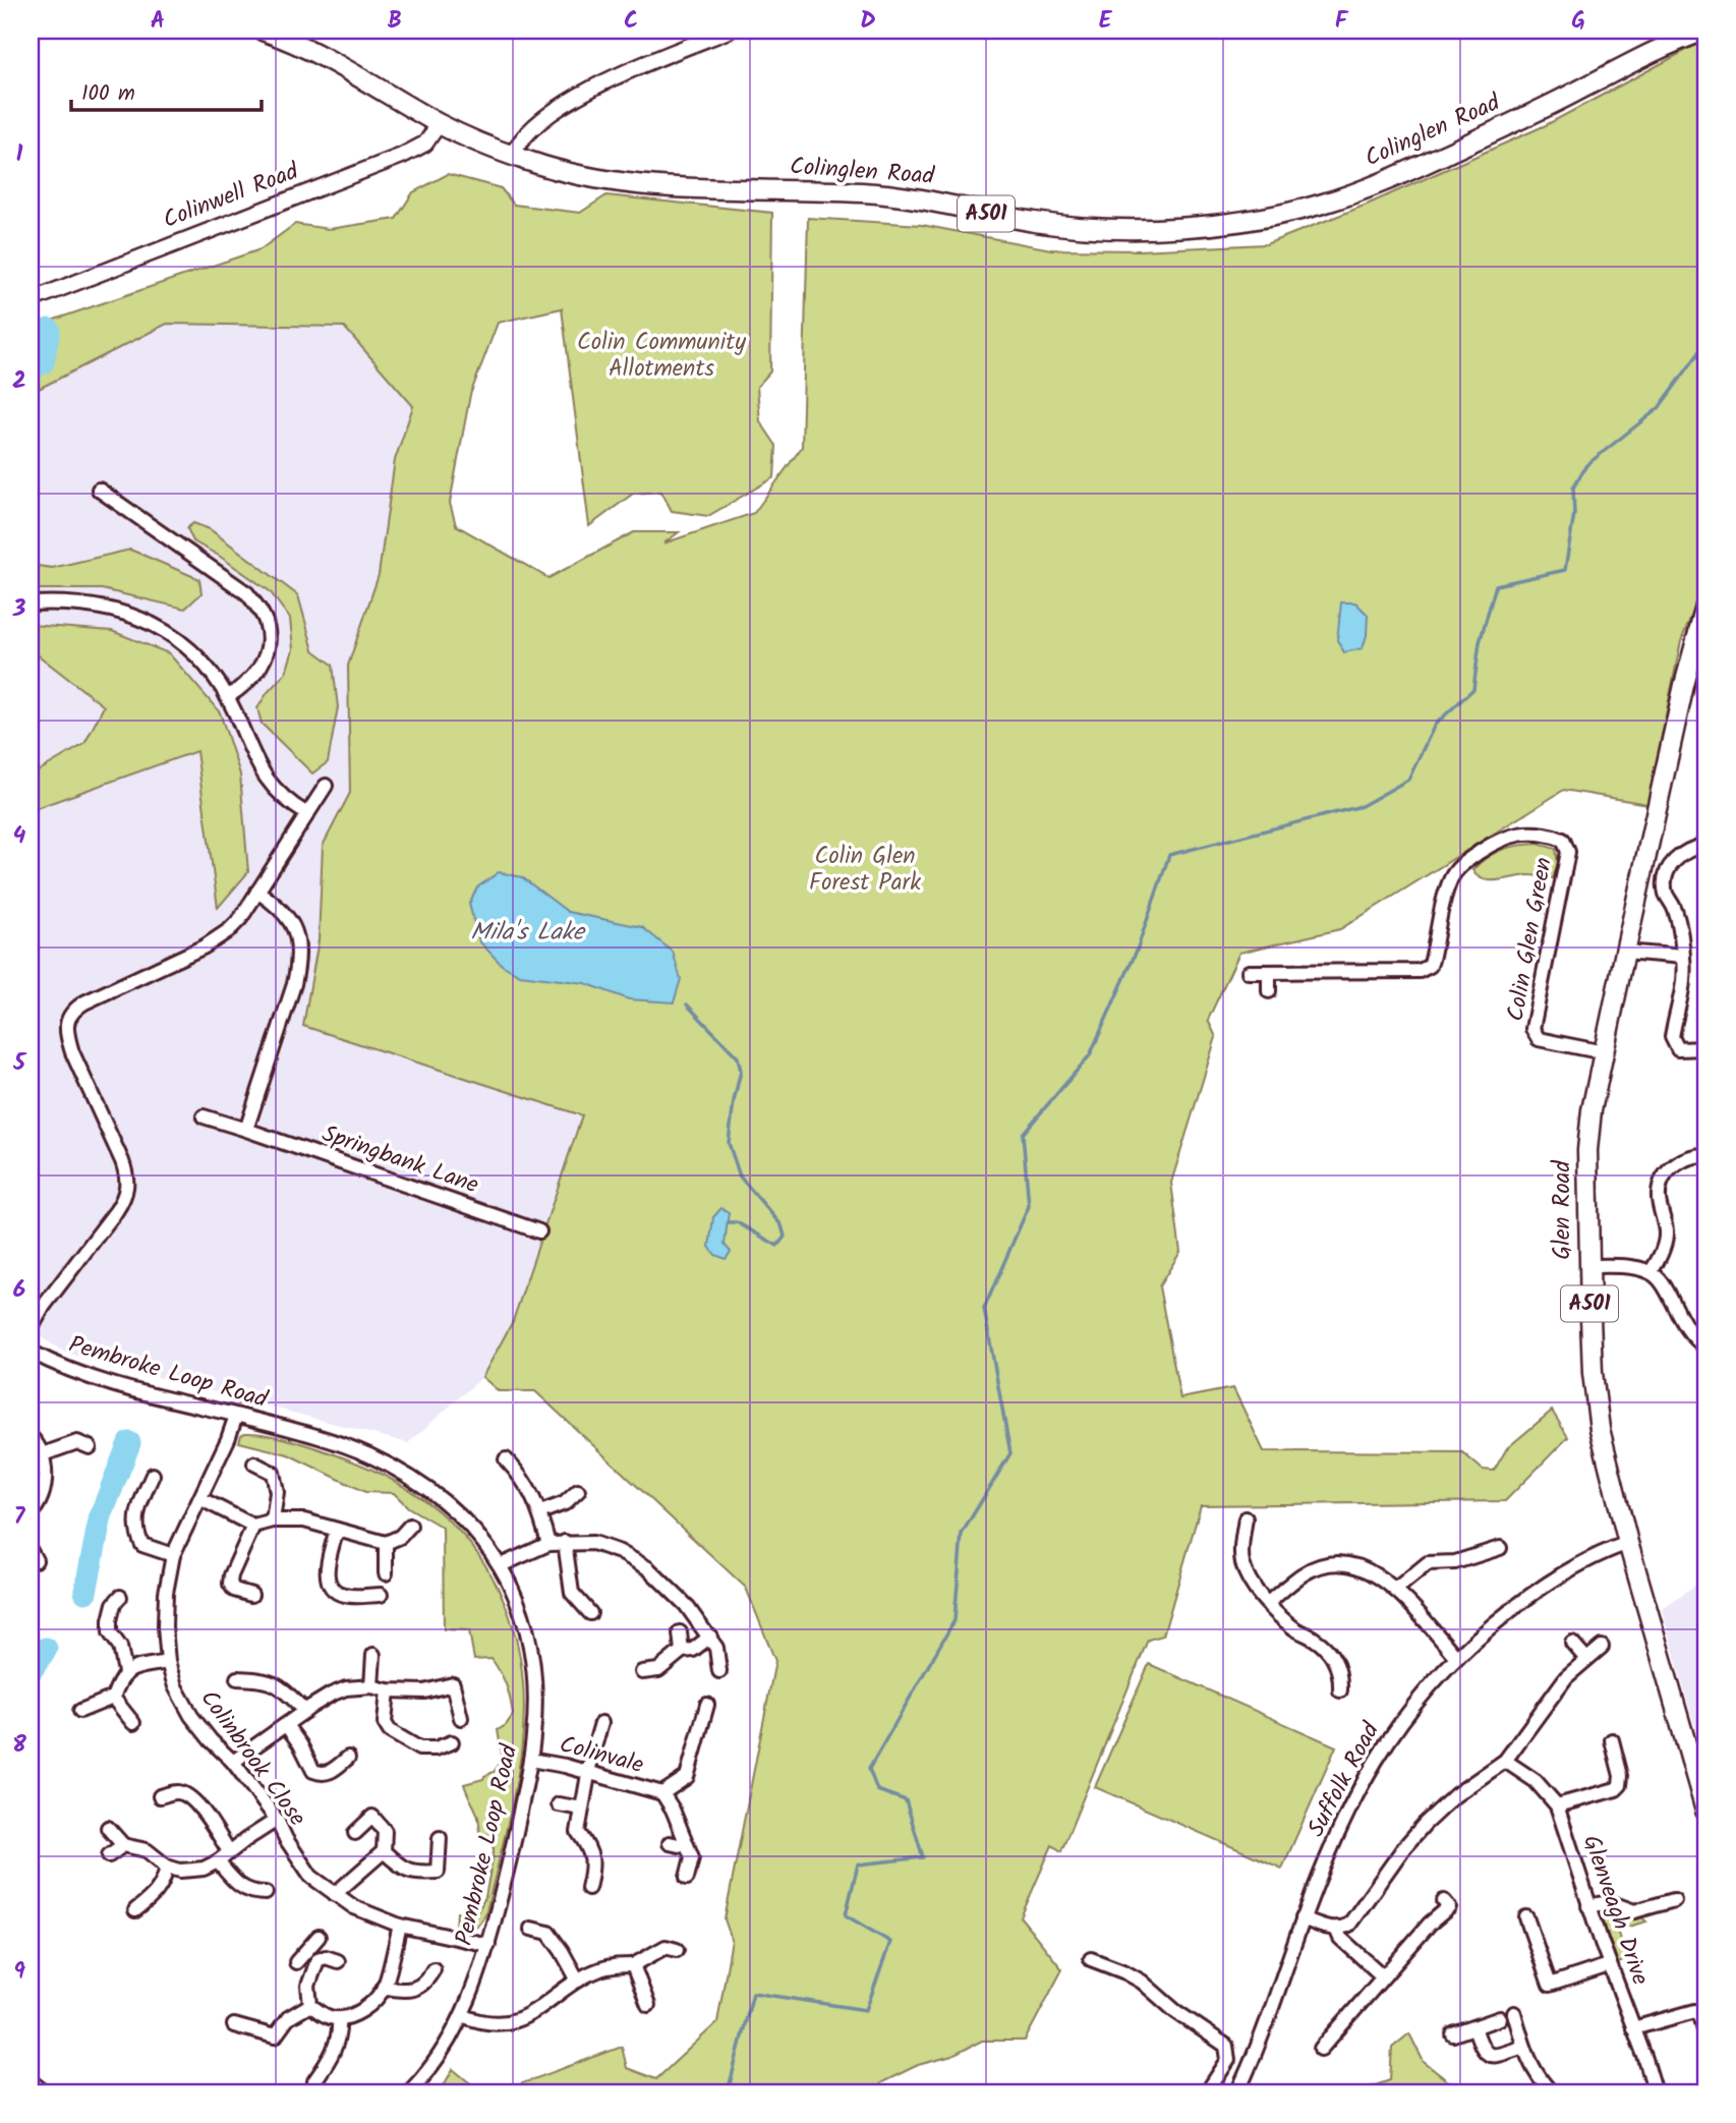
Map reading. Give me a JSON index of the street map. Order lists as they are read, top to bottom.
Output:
{
  "streets": {
    "main road": ["Colinglen Road", "A501", "Glen Road"],
    "street": [
      "Colinwell Road",
      "Colin Glen Green",
      "Springbank Lane",
      "Pembroke Loop Road",
      "Colinvale",
      "Colinbrook Close",
      "Suffolk Road",
      "Glenveagh Drive"
    ]
  },
  "crossings": [
    ["Colinglen Road", "Colinwell Road"],
    ["Colin Glen Green", "Glen Road"],
    ["Glen Road", "Suffolk Road"],
    ["Pembroke Loop Road", "Colinvale"],
    ["Pembroke Loop Road", "Colinbrook Close"]
  ],
  "water": ["Mila's Lake"],
  "parks": ["Colin Community Allotments", "Colin Glen Forest Park"],
  "scale_bar": "100 m",
  "grid": {
    "columns": [
      "A",
      "B",
      "C",
      "D",
      "E",
      "F",
      "G"
    ],
    "rows": [
      "1",
      "2",
      "3",
      "4",
      "5",
      "6",
      "7",
      "8",
      "9"
    ]
  }
}
